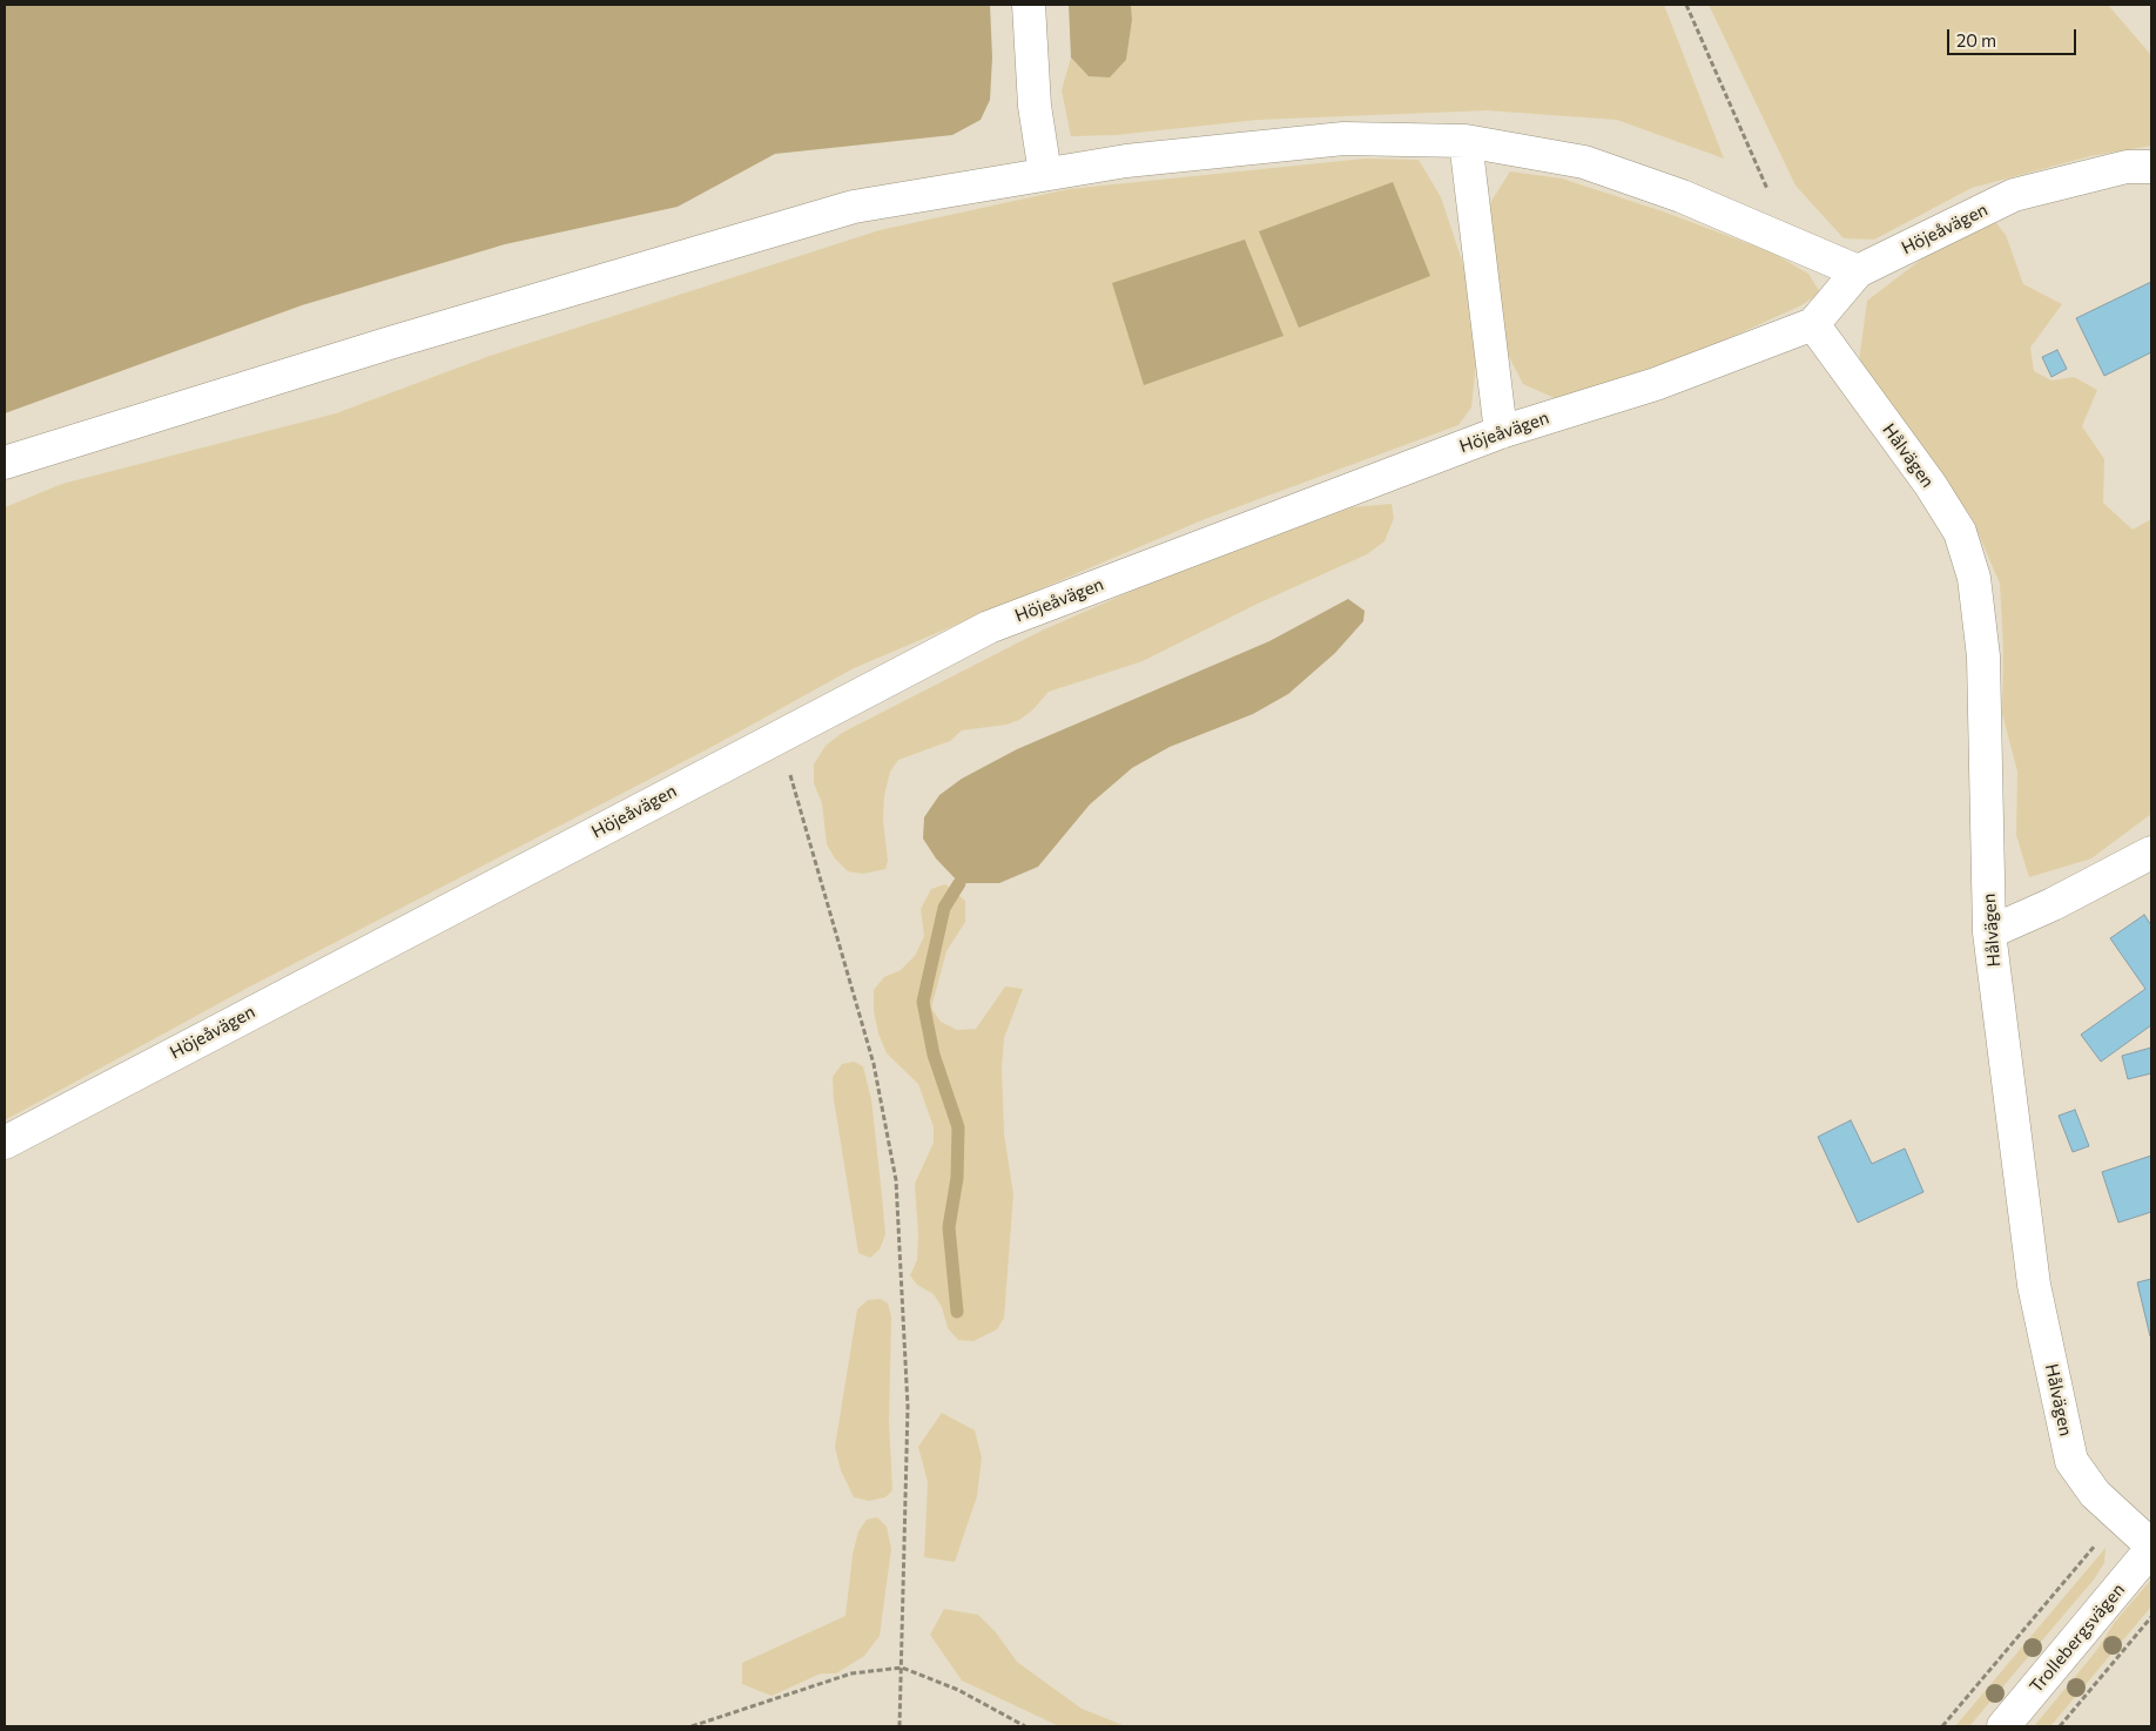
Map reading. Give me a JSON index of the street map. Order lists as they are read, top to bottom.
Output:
{
  "streets": {
    "street": ["Höjeåvägen", "Hålvägen", "Trollebergsvägen"]
  },
  "crossings": [
    ["Höjeåvägen", "Hålvägen"],
    ["Hålvägen", "Trollebergsvägen"]
  ],
  "scale_bar": "20 m"
}
